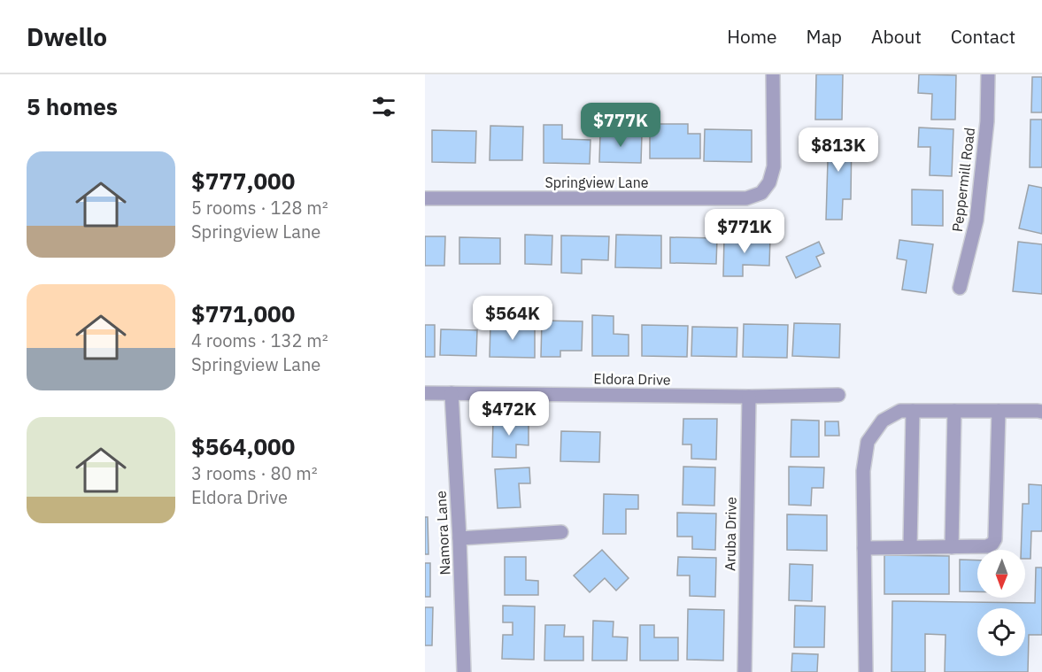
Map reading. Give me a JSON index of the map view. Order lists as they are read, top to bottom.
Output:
{
  "streets": {
    "street": [
      "Peppermill Road",
      "Springview Lane",
      "Eldora Drive",
      "Namora Lane",
      "Aruba Drive"
    ]
  },
  "crossings": [
    ["Eldora Drive", "Namora Lane"],
    ["Eldora Drive", "Aruba Drive"]
  ],
  "north": "bottom",
  "page": {
    "header": "Dwello",
    "nav": [
      "Home",
      "Map",
      "About",
      "Contact"
    ],
    "heading": "5 homes",
    "price": [
      "$777K",
      "$813K",
      "$771K",
      "$564K",
      "$472K"
    ],
    "list": [
      {
        "name": "$777,000",
        "note": "5 rooms · 128 m² · Springview Lane"
      },
      {
        "name": "$771,000",
        "note": "4 rooms · 132 m² · Springview Lane"
      },
      {
        "name": "$564,000",
        "note": "3 rooms · 80 m² · Eldora Drive"
      }
    ]
  }
}
